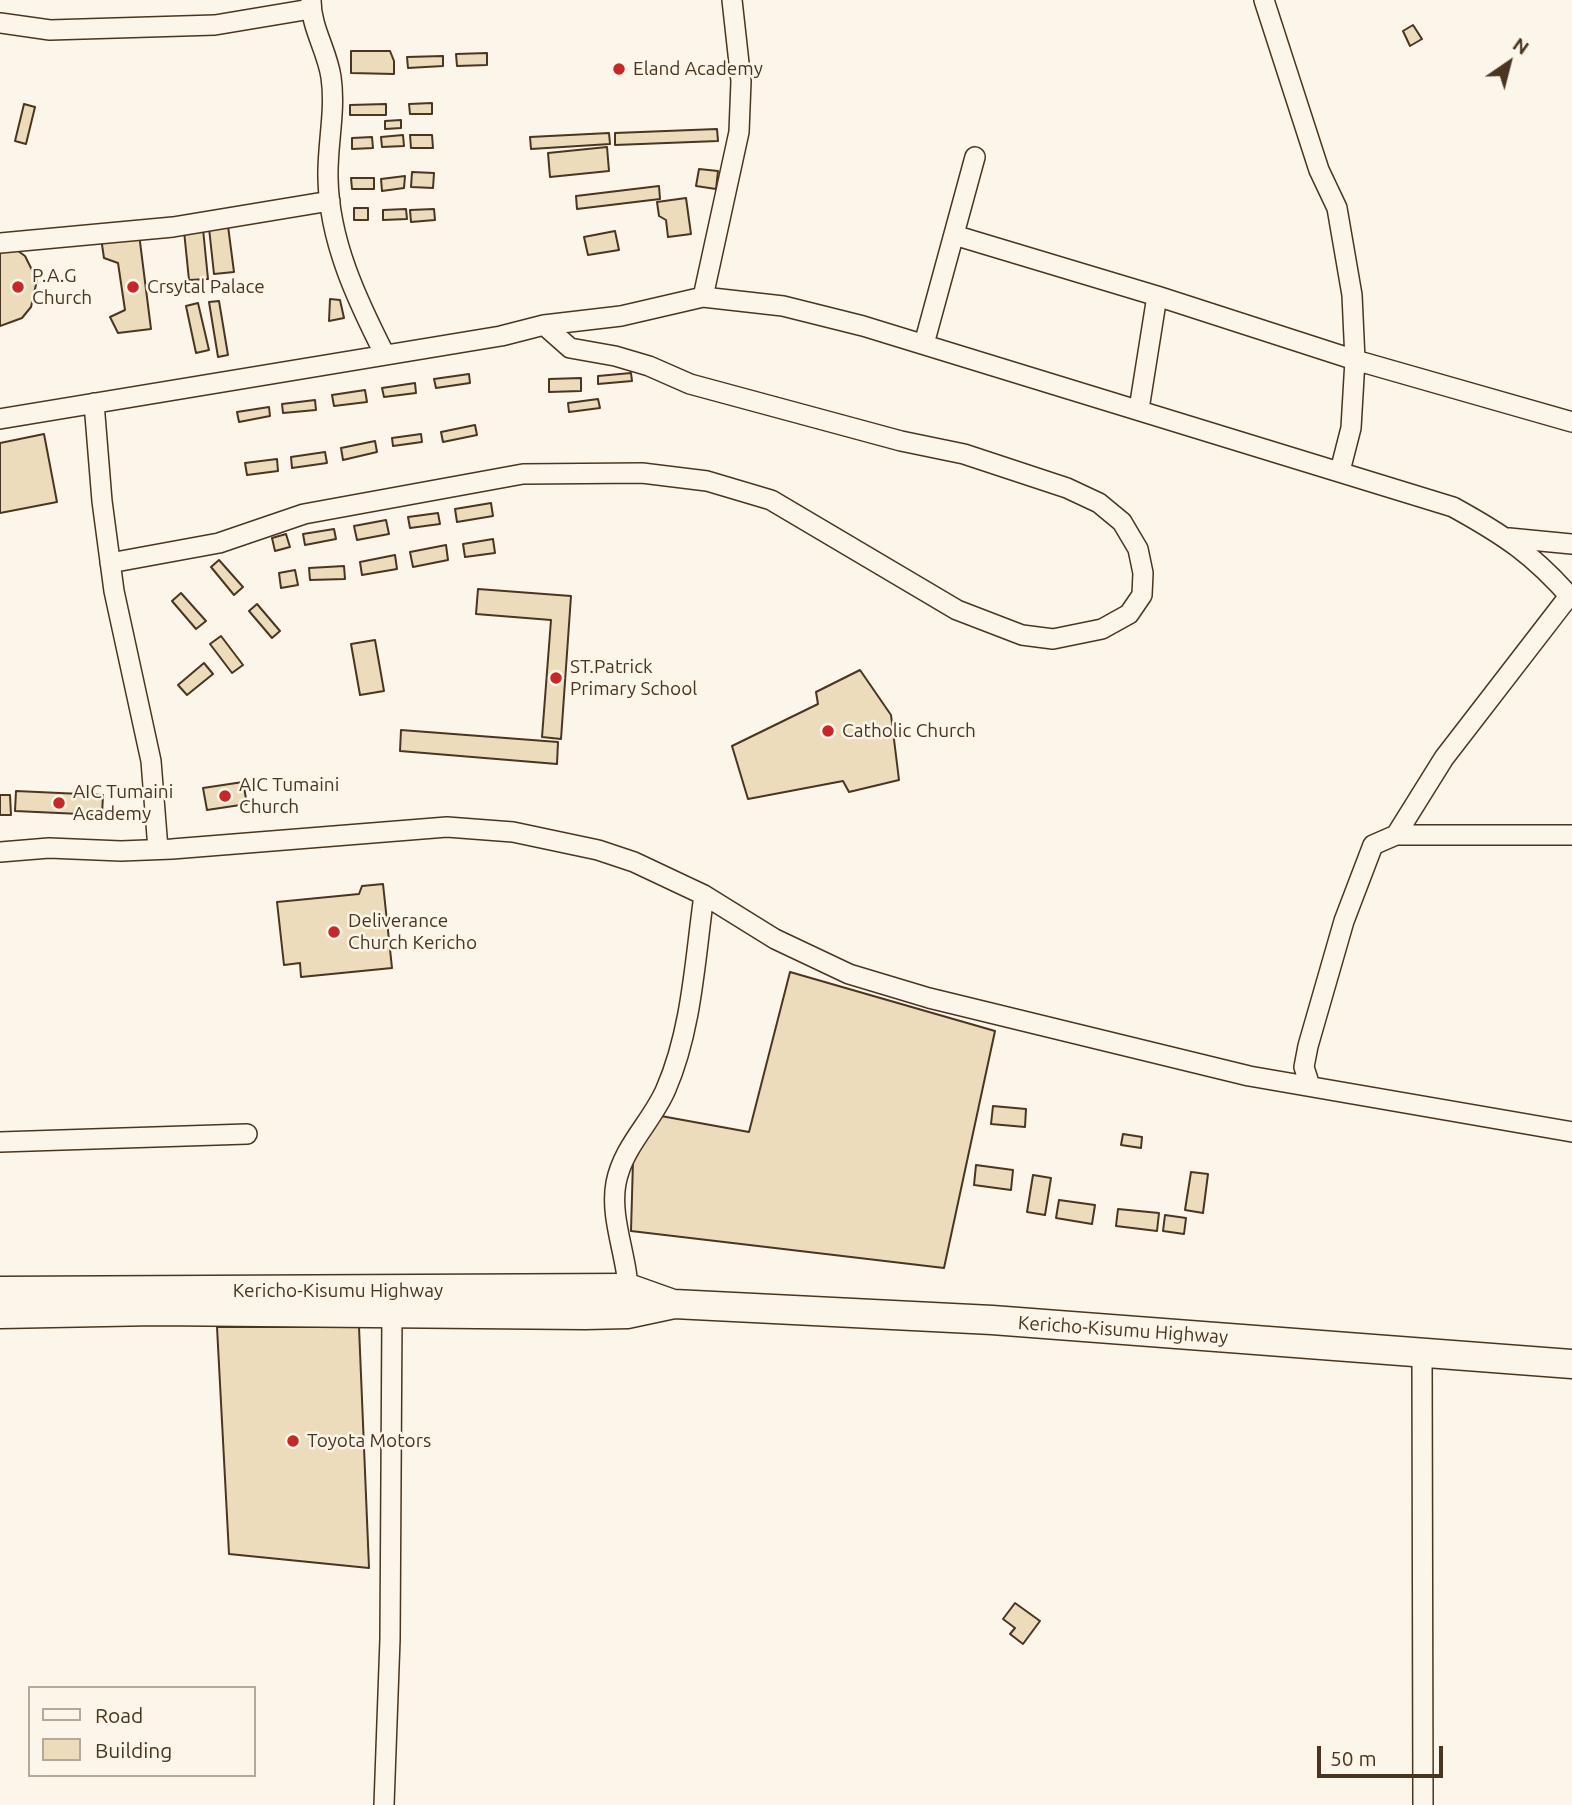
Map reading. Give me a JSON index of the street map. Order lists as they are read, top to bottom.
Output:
{
  "streets": {
    "highway": ["Kericho-Kisumu Highway"]
  },
  "places": [
    "Eland Academy",
    "P.A.G Church",
    "Crsytal Palace",
    "ST.Patrick Primary School",
    "Catholic Church",
    "AIC Tumaini Church",
    "AIC Tumaini Academy",
    "Deliverance Church Kericho",
    "Toyota Motors"
  ],
  "legend": ["Road", "Building"],
  "scale_bar": "50 m",
  "north": "top right"
}
